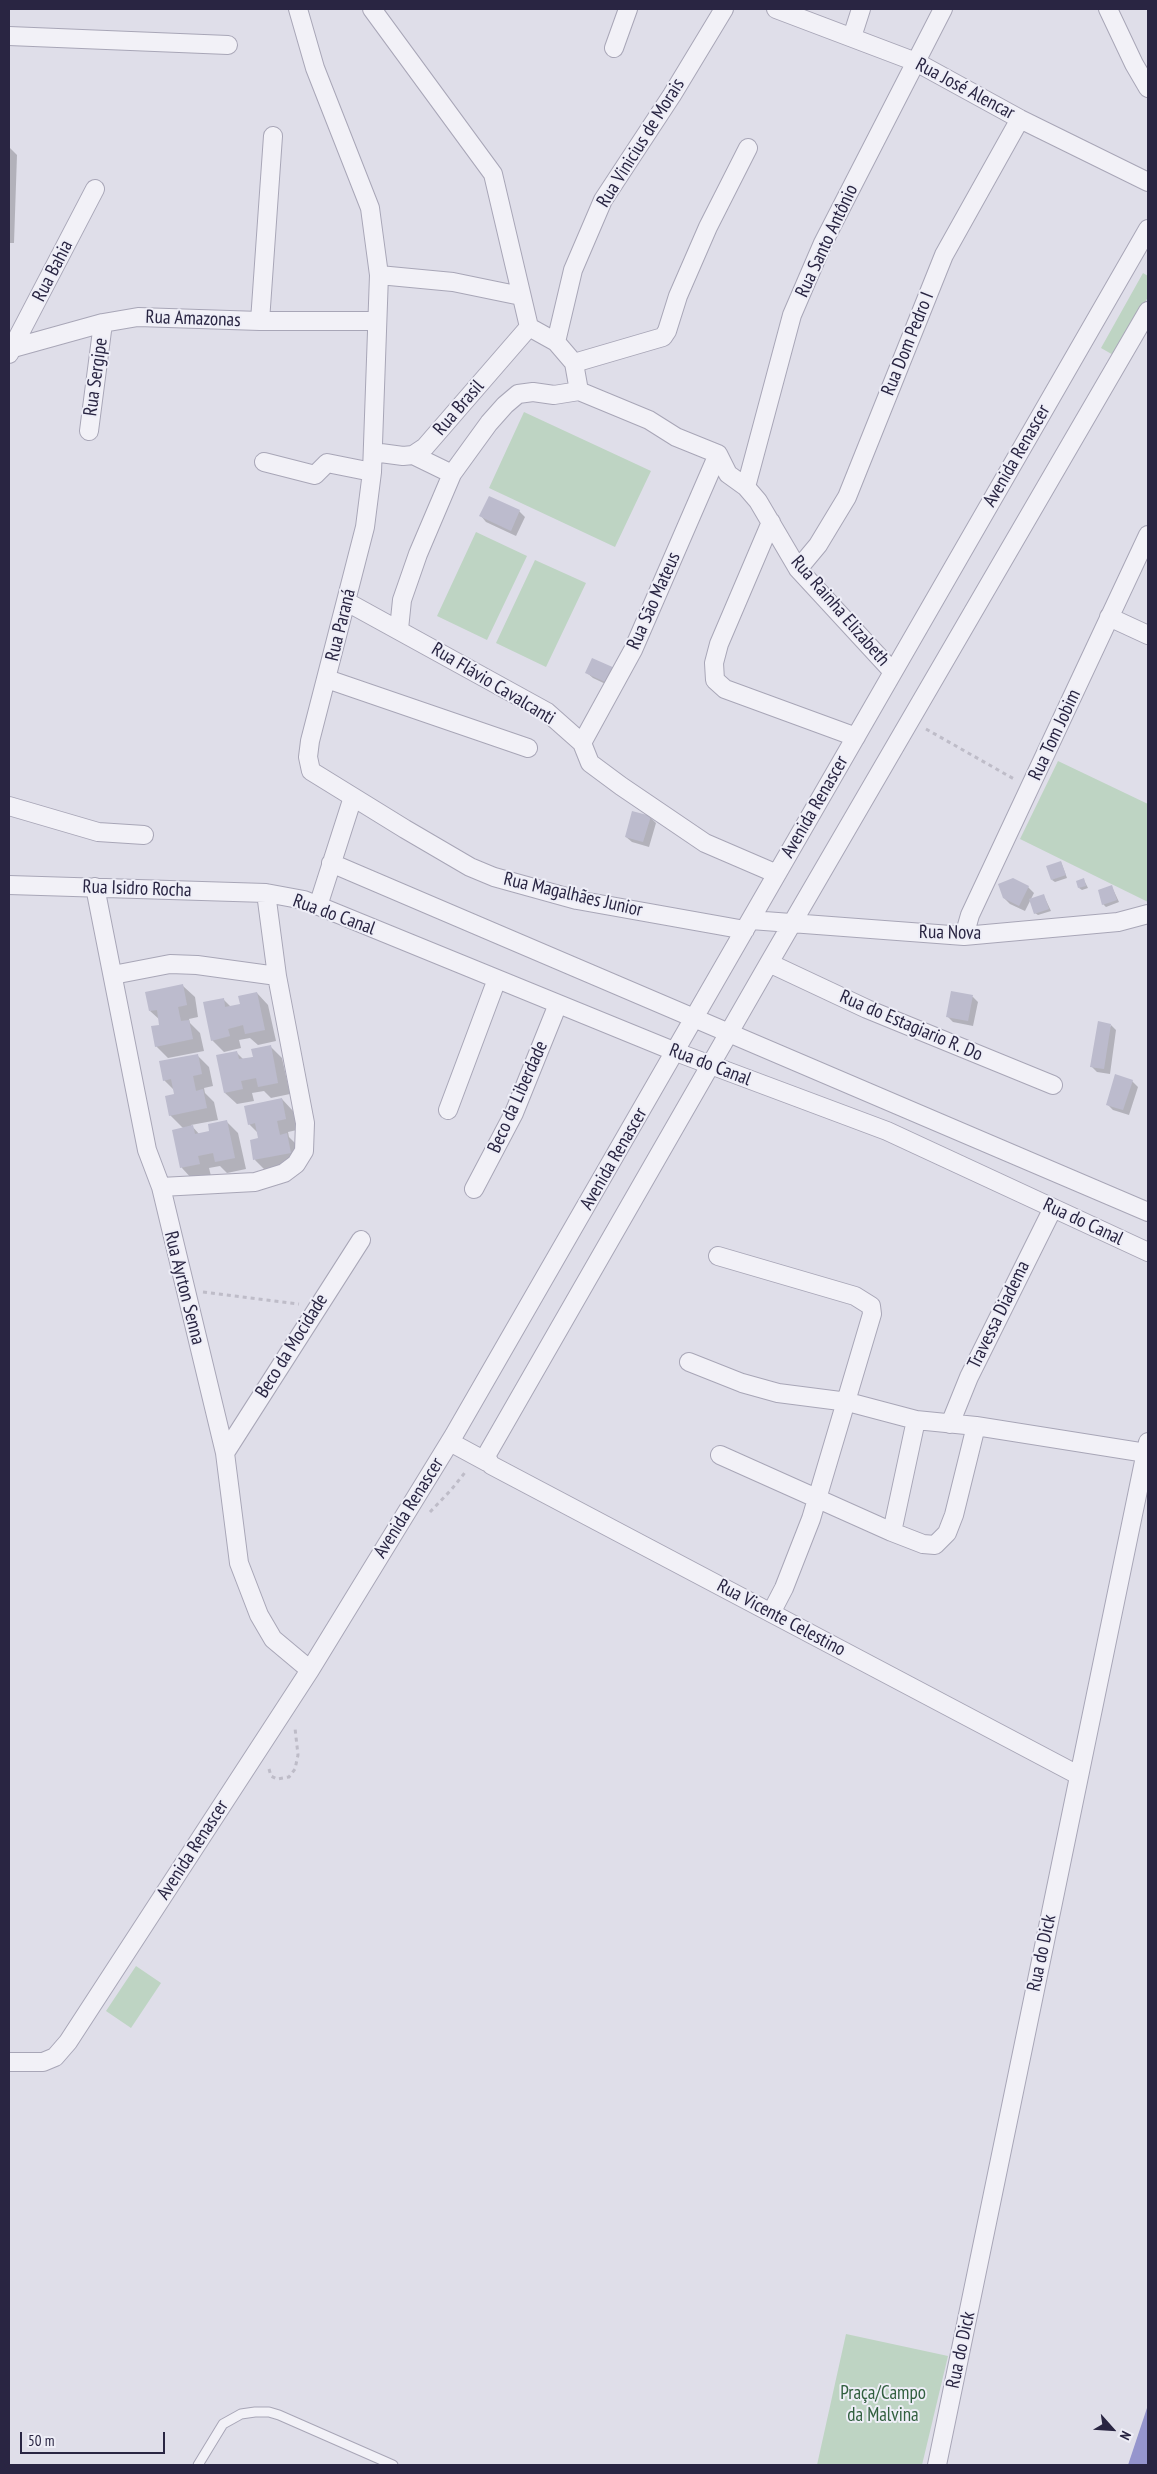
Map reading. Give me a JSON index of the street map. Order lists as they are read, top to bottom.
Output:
{
  "streets": {
    "street": [
      "Rua José Alencar",
      "Rua Vinicius de Morais",
      "Rua Santo Antônio",
      "Rua Bahia",
      "Rua Amazonas",
      "Rua Dom Pedro I",
      "Rua Sergipe",
      "Rua Brasil",
      "Avenida Renascer",
      "Rua São Mateus",
      "Rua Rainha Elizabeth",
      "Rua Paraná",
      "Rua Flávio Cavalcanti",
      "Rua Tom Jobim",
      "Rua Isidro Rocha",
      "Rua Magalhães Junior",
      "Rua do Canal",
      "Rua Nova",
      "Rua do Estagiario R. Do",
      "Beco da Liberdade",
      "Rua Ayrton Senna",
      "Travessa Diadema",
      "Beco da Mocidade",
      "Rua Vicente Celestino",
      "Rua do Dick"
    ]
  },
  "crossings": [
    ["Rua José Alencar", "Rua Santo Antônio"],
    ["Rua José Alencar", "Rua Dom Pedro I"],
    ["Rua Santo Antônio", "Rua Rainha Elizabeth"],
    ["Rua Bahia", "Rua Amazonas"],
    ["Rua Amazonas", "Rua Sergipe"],
    ["Rua Amazonas", "Rua Paraná"],
    ["Rua Dom Pedro I", "Rua Rainha Elizabeth"],
    ["Avenida Renascer", "Rua Rainha Elizabeth"],
    ["Avenida Renascer", "Rua Flávio Cavalcanti"],
    ["Avenida Renascer", "Rua Magalhães Junior"],
    ["Avenida Renascer", "Rua do Canal"],
    ["Avenida Renascer", "Rua Nova"],
    ["Avenida Renascer", "Rua do Estagiario R. Do"],
    ["Avenida Renascer", "Rua Ayrton Senna"],
    ["Avenida Renascer", "Rua Vicente Celestino"],
    ["Rua São Mateus", "Rua Rainha Elizabeth"],
    ["Rua São Mateus", "Rua Flávio Cavalcanti"],
    ["Rua Paraná", "Rua Flávio Cavalcanti"],
    ["Rua Paraná", "Rua Magalhães Junior"],
    ["Rua Tom Jobim", "Rua Nova"],
    ["Rua Isidro Rocha", "Rua do Canal"],
    ["Rua Isidro Rocha", "Rua Ayrton Senna"],
    ["Rua Magalhães Junior", "Rua Nova"],
    ["Rua do Canal", "Beco da Liberdade"],
    ["Rua do Canal", "Travessa Diadema"],
    ["Rua Ayrton Senna", "Beco da Mocidade"],
    ["Rua Vicente Celestino", "Rua do Dick"]
  ],
  "parks": ["Praça/Campo da Malvina"],
  "scale_bar": "50 m",
  "north": "bottom right"
}
